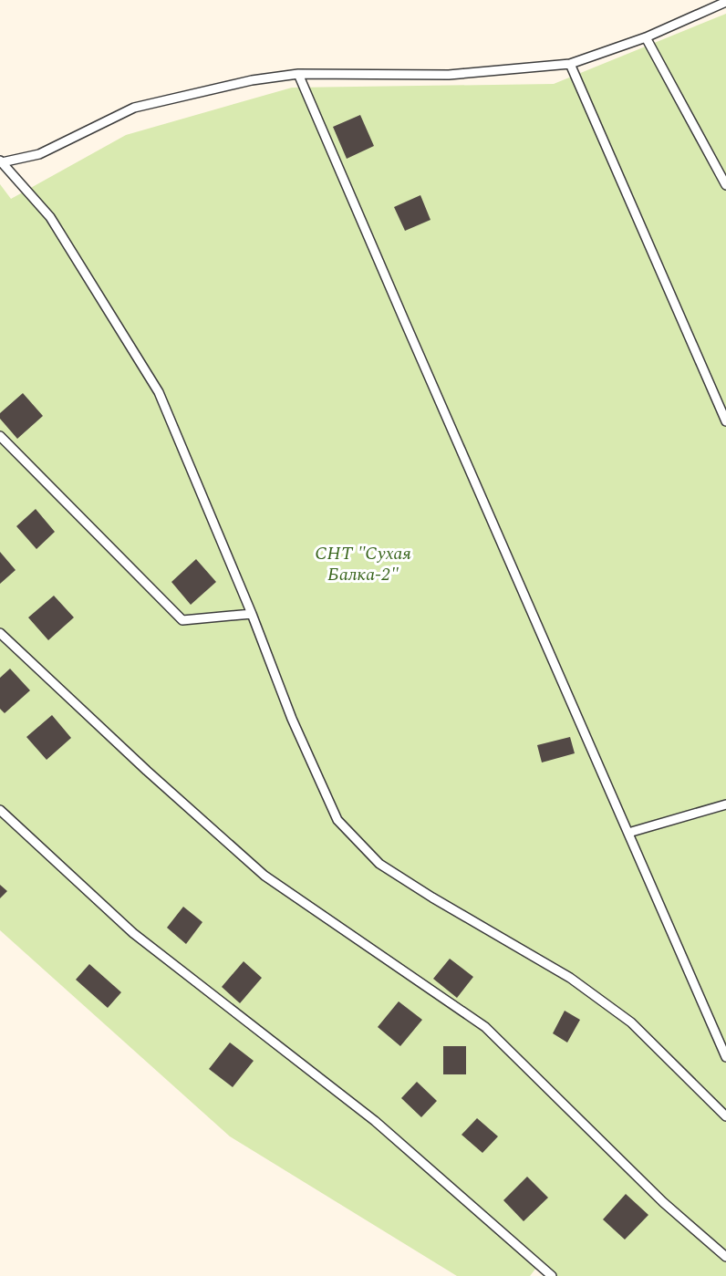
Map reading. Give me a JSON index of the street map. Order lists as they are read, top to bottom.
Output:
{
  "parks": ["СНТ \"Сухая Балка-2\""]
}
